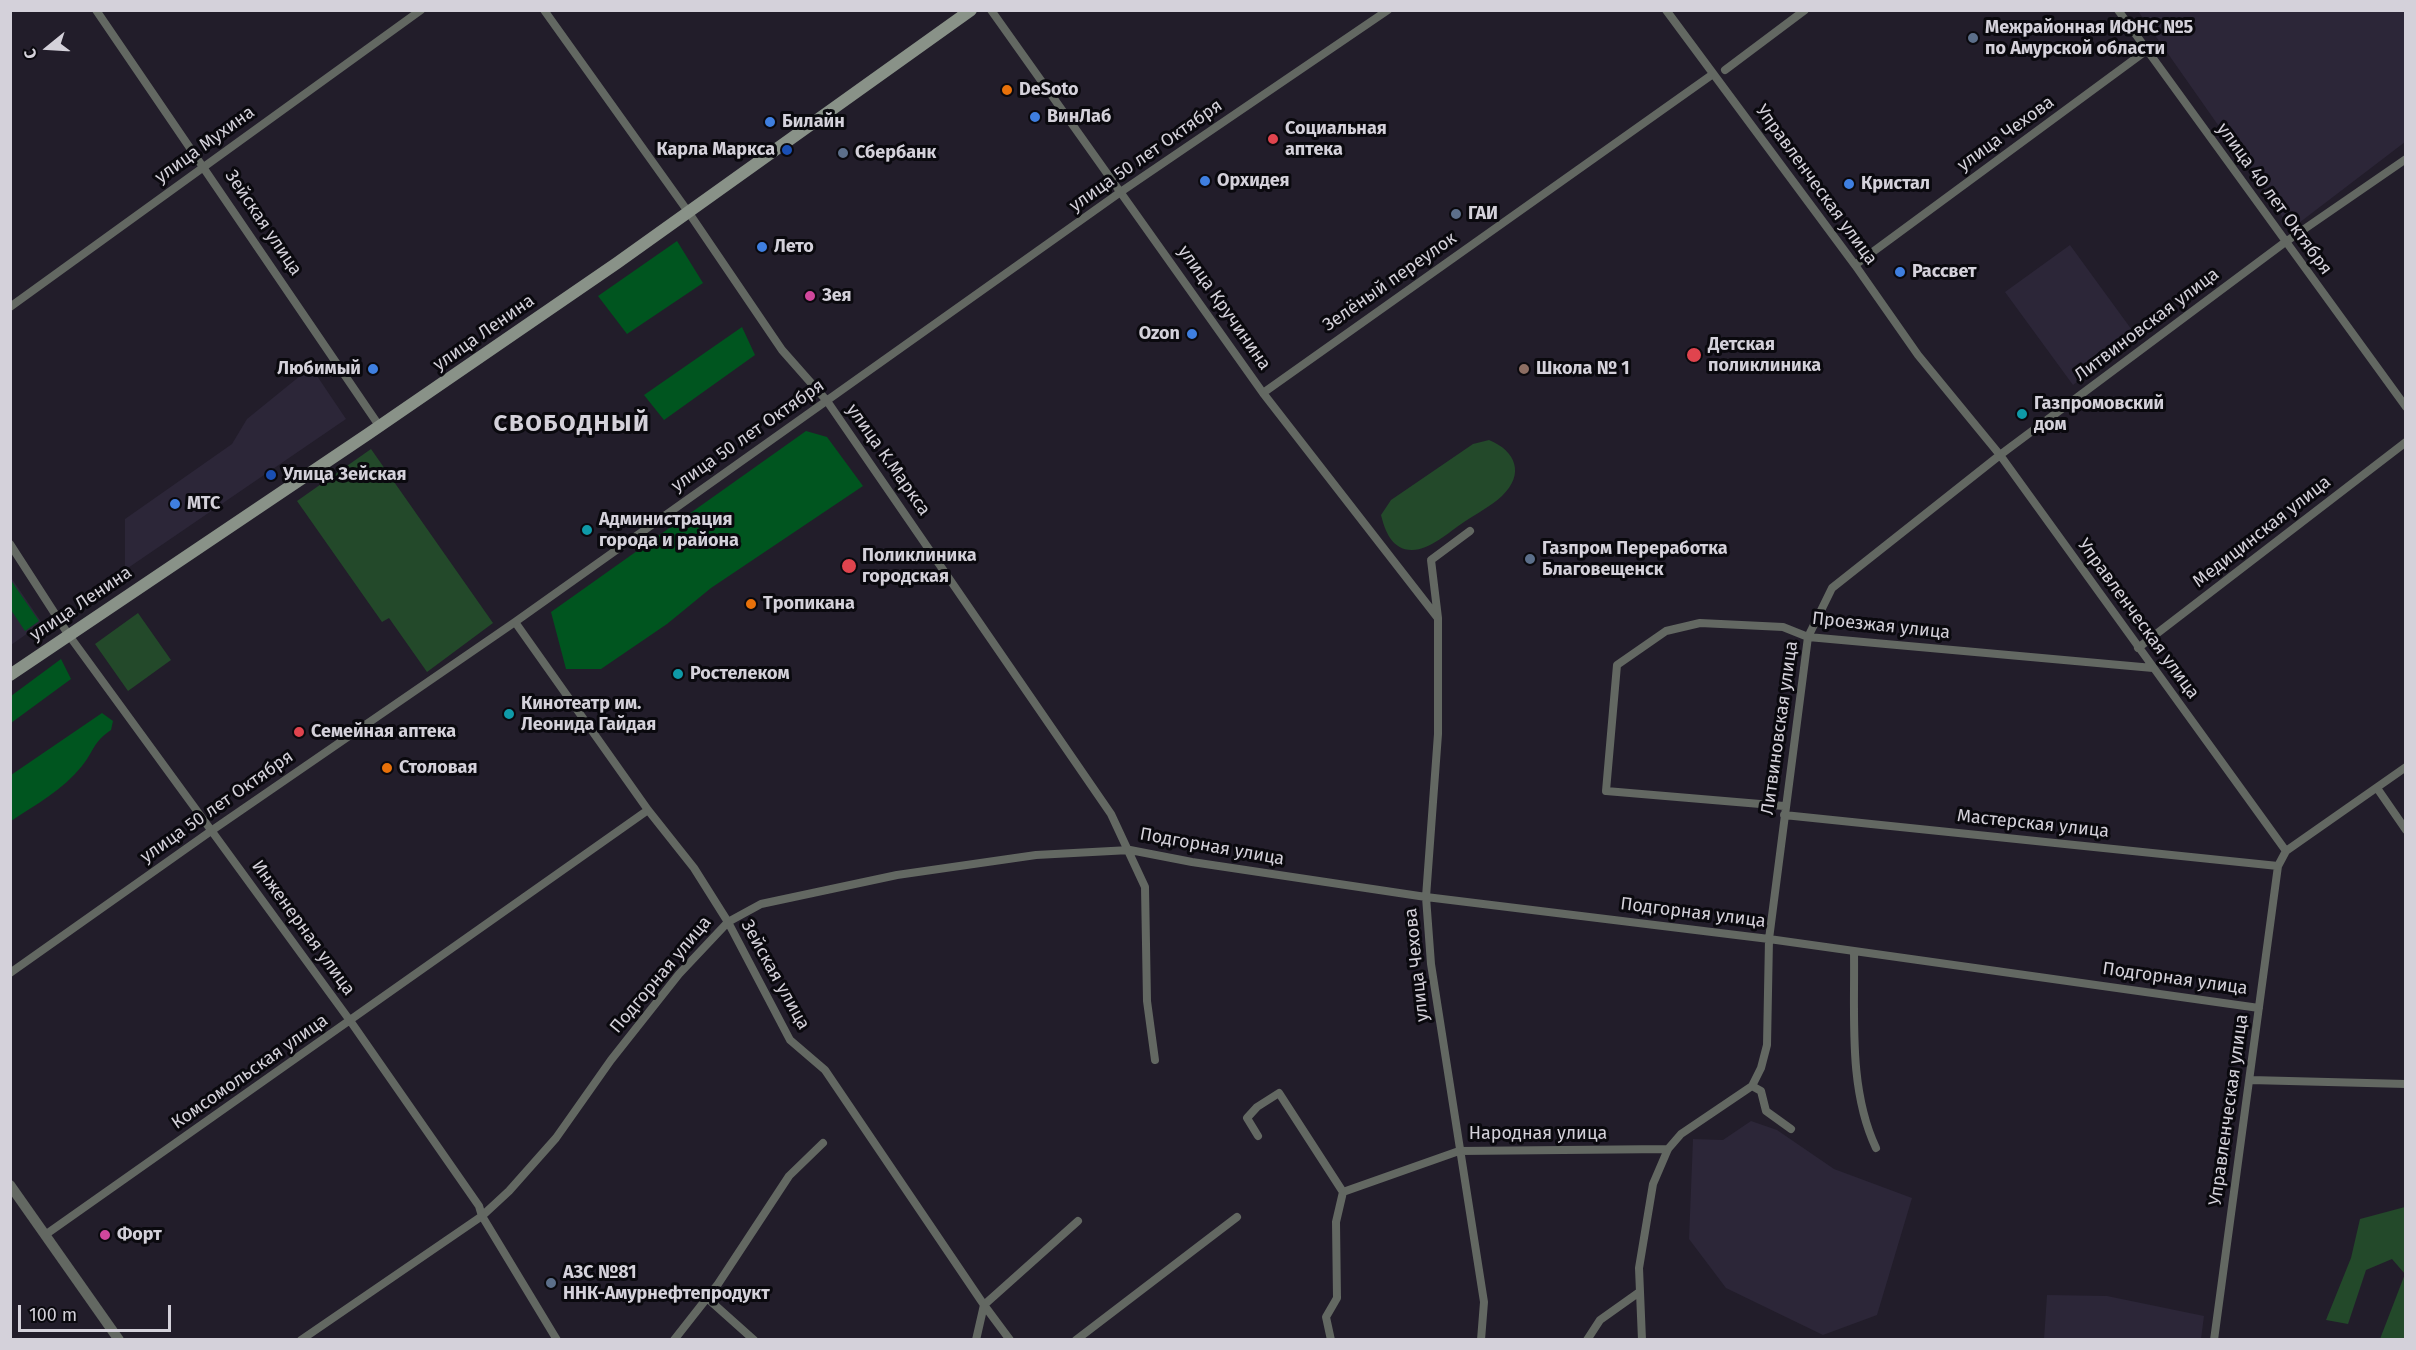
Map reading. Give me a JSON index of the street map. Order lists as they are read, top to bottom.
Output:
{
  "streets": {
    "main road": ["улица Ленина"],
    "street": [
      "улица Чехова",
      "улица Мухина",
      "улица 50 лет Октября",
      "Управленческая улица",
      "улица 40 лет Октября",
      "Зейская улица",
      "Зелёный переулок",
      "улица Кручинина",
      "Литвиновская улица",
      "улица К.Маркса",
      "Медицинская улица",
      "Проезжая улица",
      "Мастерская улица",
      "Подгорная улица",
      "Инженерная улица",
      "Комсомольская улица",
      "Народная улица"
    ]
  },
  "crossings": [
    ["улица Чехова", "Управленческая улица"],
    ["улица Чехова", "улица 40 лет Октября"],
    ["улица Чехова", "улица Кручинина"],
    ["улица Чехова", "Подгорная улица"],
    ["улица Чехова", "Народная улица"],
    ["улица Мухина", "Зейская улица"],
    ["улица 50 лет Октября", "Зейская улица"],
    ["улица 50 лет Октября", "улица Кручинина"],
    ["улица 50 лет Октября", "улица К.Маркса"],
    ["улица 50 лет Октября", "Инженерная улица"],
    ["Управленческая улица", "Зелёный переулок"],
    ["Управленческая улица", "Литвиновская улица"],
    ["Управленческая улица", "Медицинская улица"],
    ["Управленческая улица", "Проезжая улица"],
    ["Управленческая улица", "Мастерская улица"],
    ["Управленческая улица", "Подгорная улица"],
    ["улица 40 лет Октября", "Литвиновская улица"],
    ["Зейская улица", "улица Ленина"],
    ["Зейская улица", "Подгорная улица"],
    ["Зейская улица", "Комсомольская улица"],
    ["Зелёный переулок", "улица Кручинина"],
    ["Литвиновская улица", "Проезжая улица"],
    ["Литвиновская улица", "Мастерская улица"],
    ["Литвиновская улица", "Подгорная улица"],
    ["улица Ленина", "улица К.Маркса"],
    ["улица Ленина", "Инженерная улица"],
    ["улица К.Маркса", "Подгорная улица"],
    ["Проезжая улица", "Мастерская улица"],
    ["Подгорная улица", "Инженерная улица"],
    ["Инженерная улица", "Комсомольская улица"]
  ],
  "districts": ["СВОБОДНЫЙ"],
  "places": [
    "Межрайонная ИФНС №5 по Амурской области",
    "DeSoto",
    "ВинЛаб",
    "Билайн",
    "Социальная аптека",
    "Карла Маркса",
    "Сбербанк",
    "Орхидея",
    "Кристал",
    "ГАИ",
    "Лето",
    "Рассвет",
    "Зея",
    "Ozon",
    "Детская поликлиника",
    "Любимый",
    "Школа № 1",
    "Газпромовский дом",
    "Улица Зейская",
    "МТС",
    "Администрация города и района",
    "Газпром Переработка Благовещенск",
    "Поликлиника городская",
    "Тропикана",
    "Ростелеком",
    "Кинотеатр им. Леонида Гайдая",
    "Семейная аптека",
    "Столовая",
    "Форт",
    "АЗС №81 ННК-Амурнефтепродукт"
  ],
  "scale_bar": "100 m",
  "north": "left"
}
